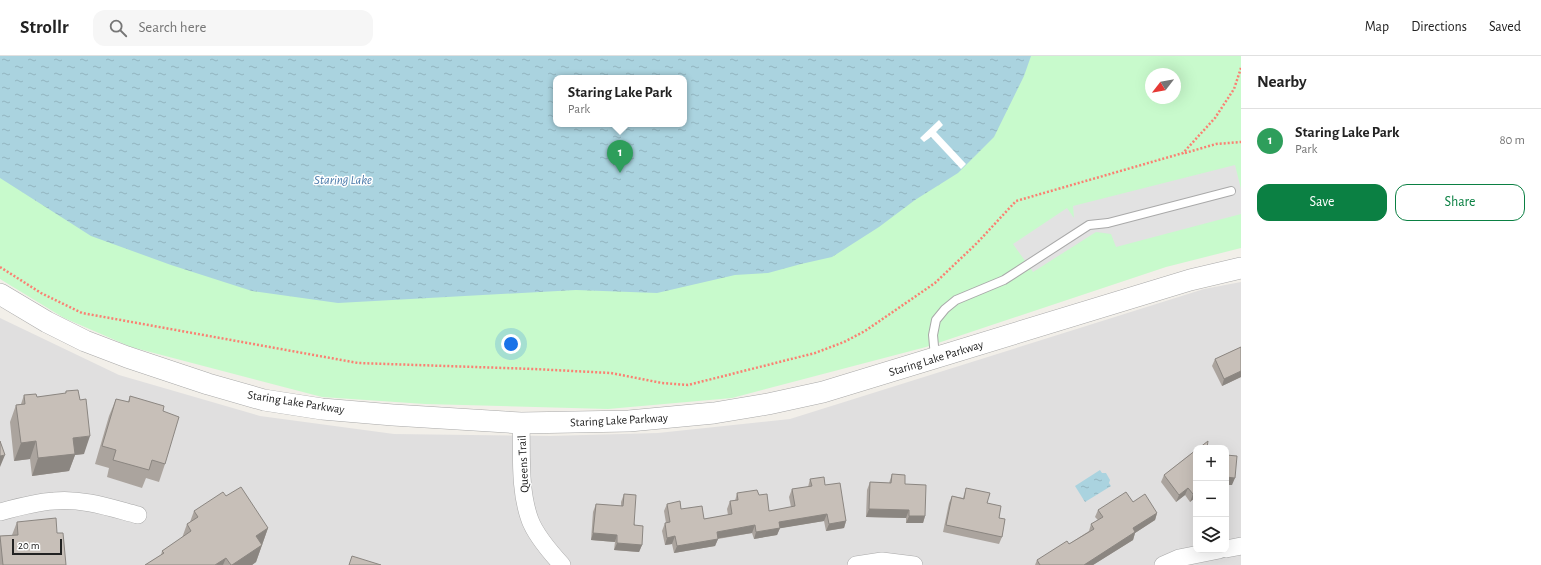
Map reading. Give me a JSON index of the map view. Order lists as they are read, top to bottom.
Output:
{
  "streets": {
    "street": ["Staring Lake Parkway", "Queens Trail"]
  },
  "crossings": [
    ["Staring Lake Parkway", "Queens Trail"]
  ],
  "water": ["Staring Lake"],
  "scale_bar": "20 m",
  "north": "bottom left",
  "page": {
    "header": "Strollr",
    "search": "Search here",
    "nav": ["Map", "Directions", "Saved"],
    "heading": "Nearby",
    "popup": ["Staring Lake Park", "Park"],
    "list": [
      {
        "mark": "1",
        "name": "Staring Lake Park",
        "note": "Park",
        "value": "80 m"
      }
    ],
    "pins": "1",
    "buttons": ["Save", "Share"],
    "map_buttons": ["+", "−"],
    "scale": "20 m"
  }
}
